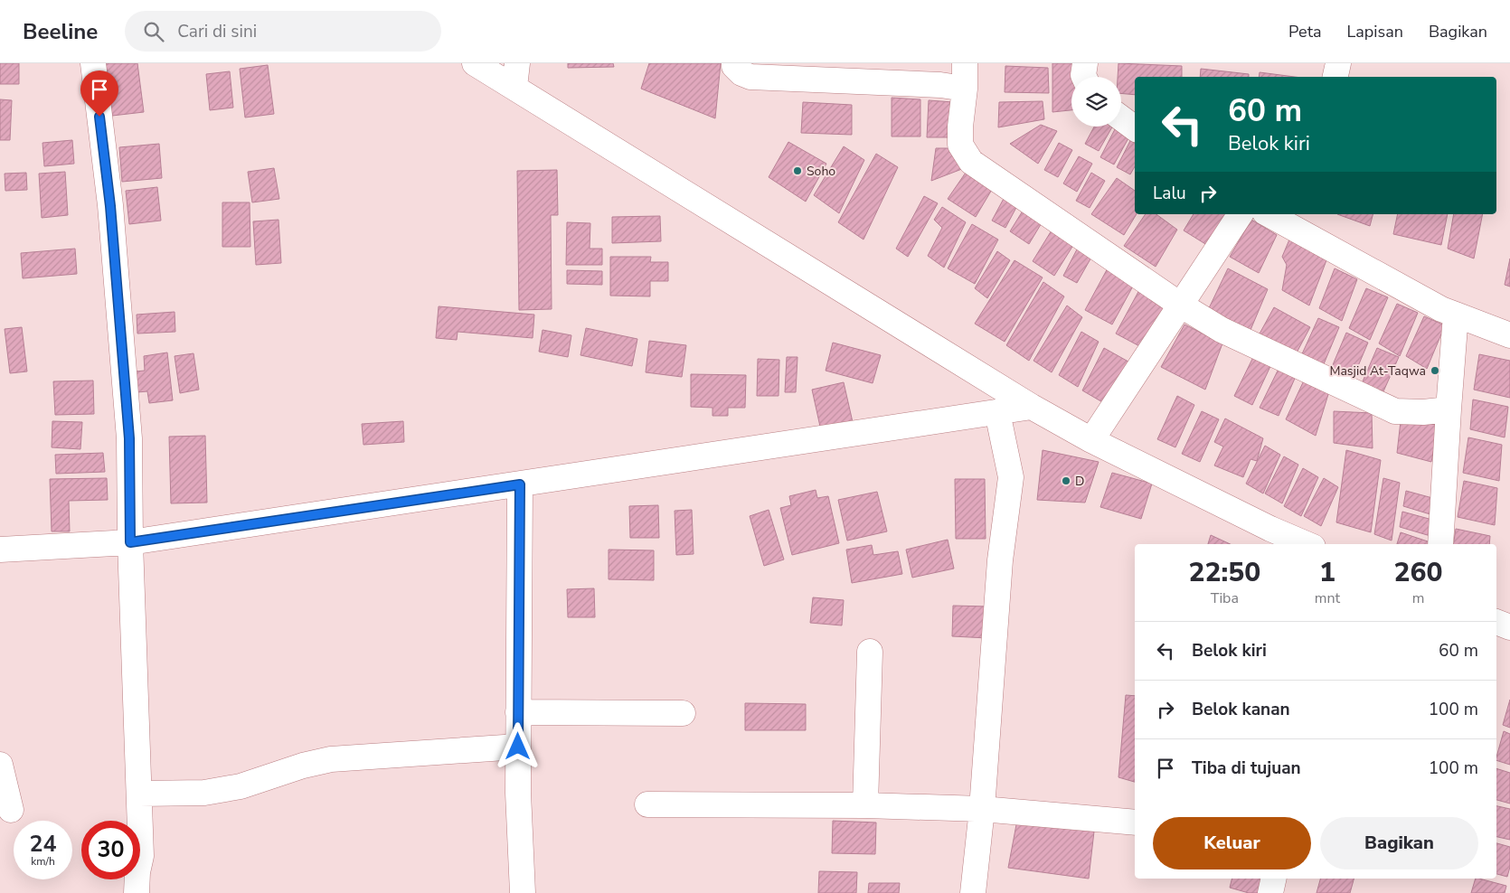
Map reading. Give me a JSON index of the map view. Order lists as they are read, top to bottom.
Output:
{
  "places": ["Soho", "Masjid At-Taqwa", "D"],
  "page": {
    "header": "Beeline",
    "search": "Cari di sini",
    "nav": ["Peta", "Lapisan", "Bagikan"],
    "turn": ["60 m", "Belok kiri"],
    "then": "Lalu",
    "eta": [
      "22:50",
      "Tiba",
      "1",
      "mnt",
      "260",
      "m"
    ],
    "list": [
      {
        "name": "Belok kiri",
        "value": "60 m"
      },
      {
        "name": "Belok kanan",
        "value": "100 m"
      },
      {
        "name": "Tiba di tujuan",
        "value": "100 m"
      }
    ],
    "buttons": ["Keluar", "Bagikan"],
    "speed": "24 km/h",
    "limit": "30"
  }
}
